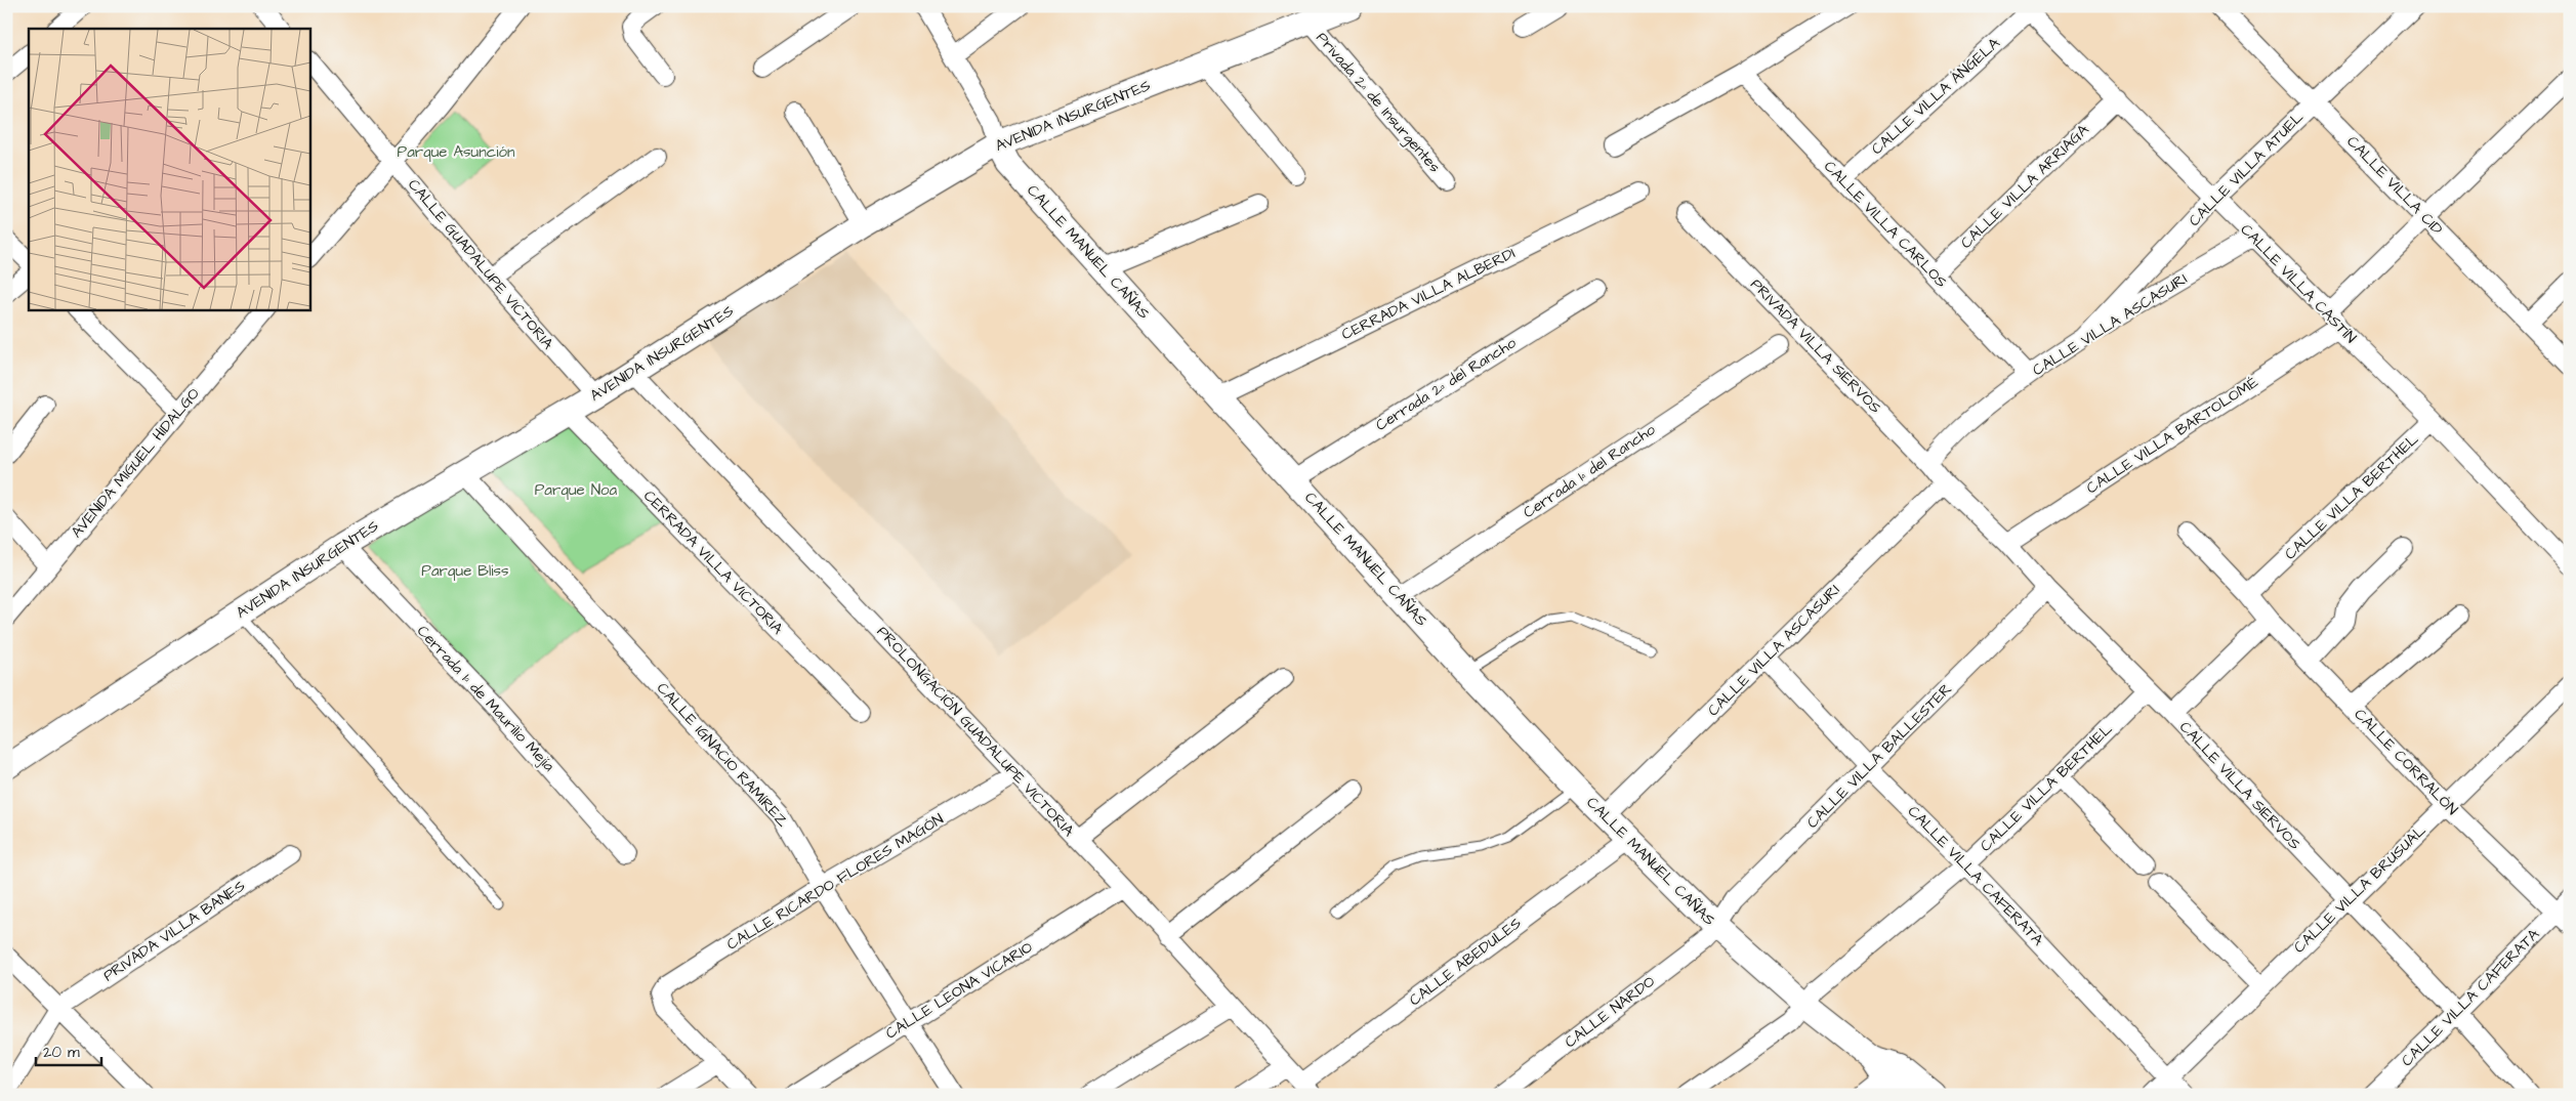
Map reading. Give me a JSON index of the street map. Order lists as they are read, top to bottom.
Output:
{
  "streets": {
    "street": [
      "CALLE VILLA ÁNGELA",
      "Privada 2ª de Insurgentes",
      "AVENIDA INSURGENTES",
      "CALLE VILLA ATUEL",
      "CALLE VILLA CID",
      "CALLE VILLA ARRIAGA",
      "CALLE VILLA CARLOS",
      "CALLE MANUEL CAÑAS",
      "CALLE GUADALUPE VICTORIA",
      "CALLE VILLA CASTÍN",
      "CERRADA VILLA ALBERDI",
      "CALLE VILLA ASCASURI",
      "PRIVADA VILLA SIERVOS",
      "Cerrada 2ª del Rancho",
      "CALLE VILLA BARTOLOMÉ",
      "AVENIDA MIGUEL HIDALGO",
      "Cerrada 1ª del Rancho",
      "CALLE VILLA BERTHEL",
      "CERRADA VILLA VICTORIA",
      "Cerrada 1ª de Maurilio Mejía",
      "PROLONGACIÓN GUADALUPE VICTORIA",
      "CALLE IGNACIO RAMÍREZ",
      "CALLE VILLA BALLESTER",
      "CALLE CORRALÓN",
      "CALLE VILLA SIERVOS",
      "CALLE VILLA CAFERATA",
      "CALLE RICARDO FLORES MAGÓN",
      "CALLE VILLA BRUSUAL",
      "PRIVADA VILLA BANES",
      "CALLE ABEDULES",
      "CALLE LEONA VICARIO",
      "CALLE NARDO"
    ]
  },
  "crossings": [
    ["CALLE VILLA ÁNGELA", "CALLE VILLA CARLOS"],
    ["CALLE VILLA ÁNGELA", "CALLE VILLA CASTÍN"],
    ["Privada 2ª de Insurgentes", "AVENIDA INSURGENTES"],
    ["AVENIDA INSURGENTES", "CALLE MANUEL CAÑAS"],
    ["AVENIDA INSURGENTES", "CALLE GUADALUPE VICTORIA"],
    ["AVENIDA INSURGENTES", "CERRADA VILLA VICTORIA"],
    ["AVENIDA INSURGENTES", "Cerrada 1ª de Maurilio Mejía"],
    ["AVENIDA INSURGENTES", "PROLONGACIÓN GUADALUPE VICTORIA"],
    ["AVENIDA INSURGENTES", "CALLE IGNACIO RAMÍREZ"],
    ["CALLE VILLA ATUEL", "CALLE VILLA CID"],
    ["CALLE VILLA ATUEL", "CALLE VILLA CASTÍN"],
    ["CALLE VILLA ATUEL", "CALLE VILLA ASCASURI"],
    ["CALLE VILLA CID", "CALLE VILLA BARTOLOMÉ"],
    ["CALLE VILLA ARRIAGA", "CALLE VILLA CARLOS"],
    ["CALLE VILLA ARRIAGA", "CALLE VILLA CASTÍN"],
    ["CALLE VILLA CARLOS", "CALLE VILLA ASCASURI"],
    ["CALLE MANUEL CAÑAS", "CERRADA VILLA ALBERDI"],
    ["CALLE MANUEL CAÑAS", "CALLE VILLA ASCASURI"],
    ["CALLE MANUEL CAÑAS", "Cerrada 2ª del Rancho"],
    ["CALLE MANUEL CAÑAS", "Cerrada 1ª del Rancho"],
    ["CALLE MANUEL CAÑAS", "CALLE VILLA BERTHEL"],
    ["CALLE MANUEL CAÑAS", "CALLE VILLA BALLESTER"],
    ["CALLE MANUEL CAÑAS", "CALLE ABEDULES"],
    ["CALLE MANUEL CAÑAS", "CALLE NARDO"],
    ["CALLE VILLA CASTÍN", "CALLE VILLA ASCASURI"],
    ["CALLE VILLA CASTÍN", "CALLE VILLA BARTOLOMÉ"],
    ["CALLE VILLA CASTÍN", "CALLE VILLA BERTHEL"],
    ["CALLE VILLA ASCASURI", "PRIVADA VILLA SIERVOS"],
    ["CALLE VILLA ASCASURI", "CALLE VILLA SIERVOS"],
    ["CALLE VILLA ASCASURI", "CALLE VILLA CAFERATA"],
    ["PRIVADA VILLA SIERVOS", "CALLE VILLA SIERVOS"],
    ["CALLE VILLA BARTOLOMÉ", "CALLE VILLA SIERVOS"],
    ["CALLE VILLA BERTHEL", "CALLE CORRALÓN"],
    ["CALLE VILLA BERTHEL", "CALLE VILLA SIERVOS"],
    ["CALLE VILLA BERTHEL", "CALLE VILLA CAFERATA"],
    ["PROLONGACIÓN GUADALUPE VICTORIA", "CALLE RICARDO FLORES MAGÓN"],
    ["PROLONGACIÓN GUADALUPE VICTORIA", "CALLE ABEDULES"],
    ["PROLONGACIÓN GUADALUPE VICTORIA", "CALLE LEONA VICARIO"],
    ["CALLE IGNACIO RAMÍREZ", "CALLE RICARDO FLORES MAGÓN"],
    ["CALLE IGNACIO RAMÍREZ", "CALLE LEONA VICARIO"],
    ["CALLE VILLA BALLESTER", "CALLE VILLA SIERVOS"],
    ["CALLE VILLA BALLESTER", "CALLE VILLA CAFERATA"],
    ["CALLE VILLA BALLESTER", "CALLE NARDO"],
    ["CALLE CORRALÓN", "CALLE VILLA CAFERATA"],
    ["CALLE CORRALÓN", "CALLE VILLA BRUSUAL"],
    ["CALLE VILLA SIERVOS", "CALLE VILLA CAFERATA"],
    ["CALLE VILLA SIERVOS", "CALLE VILLA BRUSUAL"],
    ["CALLE VILLA CAFERATA", "CALLE VILLA BRUSUAL"]
  ],
  "parks": ["Parque Asunción", "Parque Noa", "Parque Bliss"],
  "scale_bar": "20 m"
}
